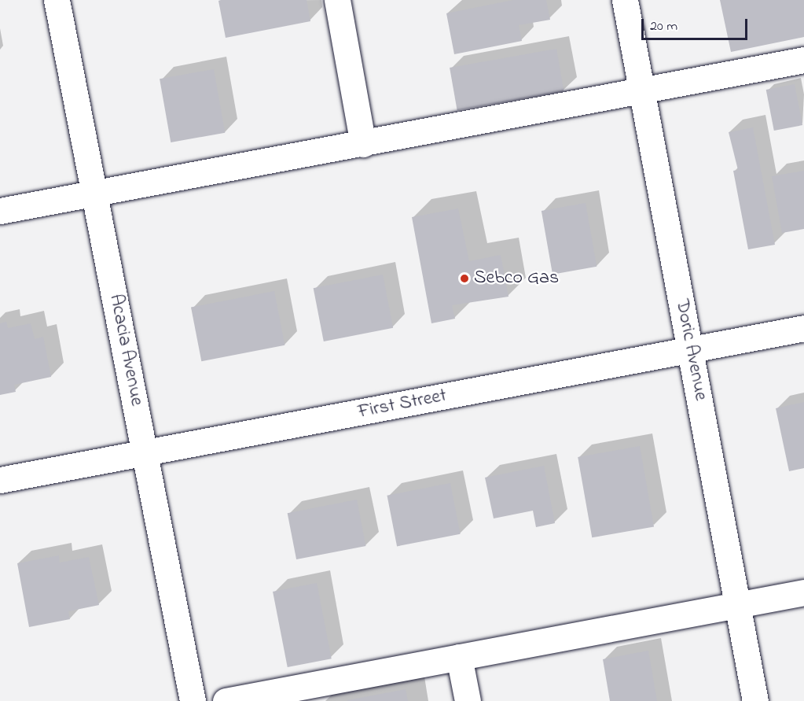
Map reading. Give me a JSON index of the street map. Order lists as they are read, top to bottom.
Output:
{
  "streets": {
    "street": ["Acacia Avenue", "Doric Avenue", "First Street"]
  },
  "crossings": [
    ["Acacia Avenue", "First Street"],
    ["Doric Avenue", "First Street"]
  ],
  "places": ["Sebco Gas"],
  "scale_bar": "20 m"
}
